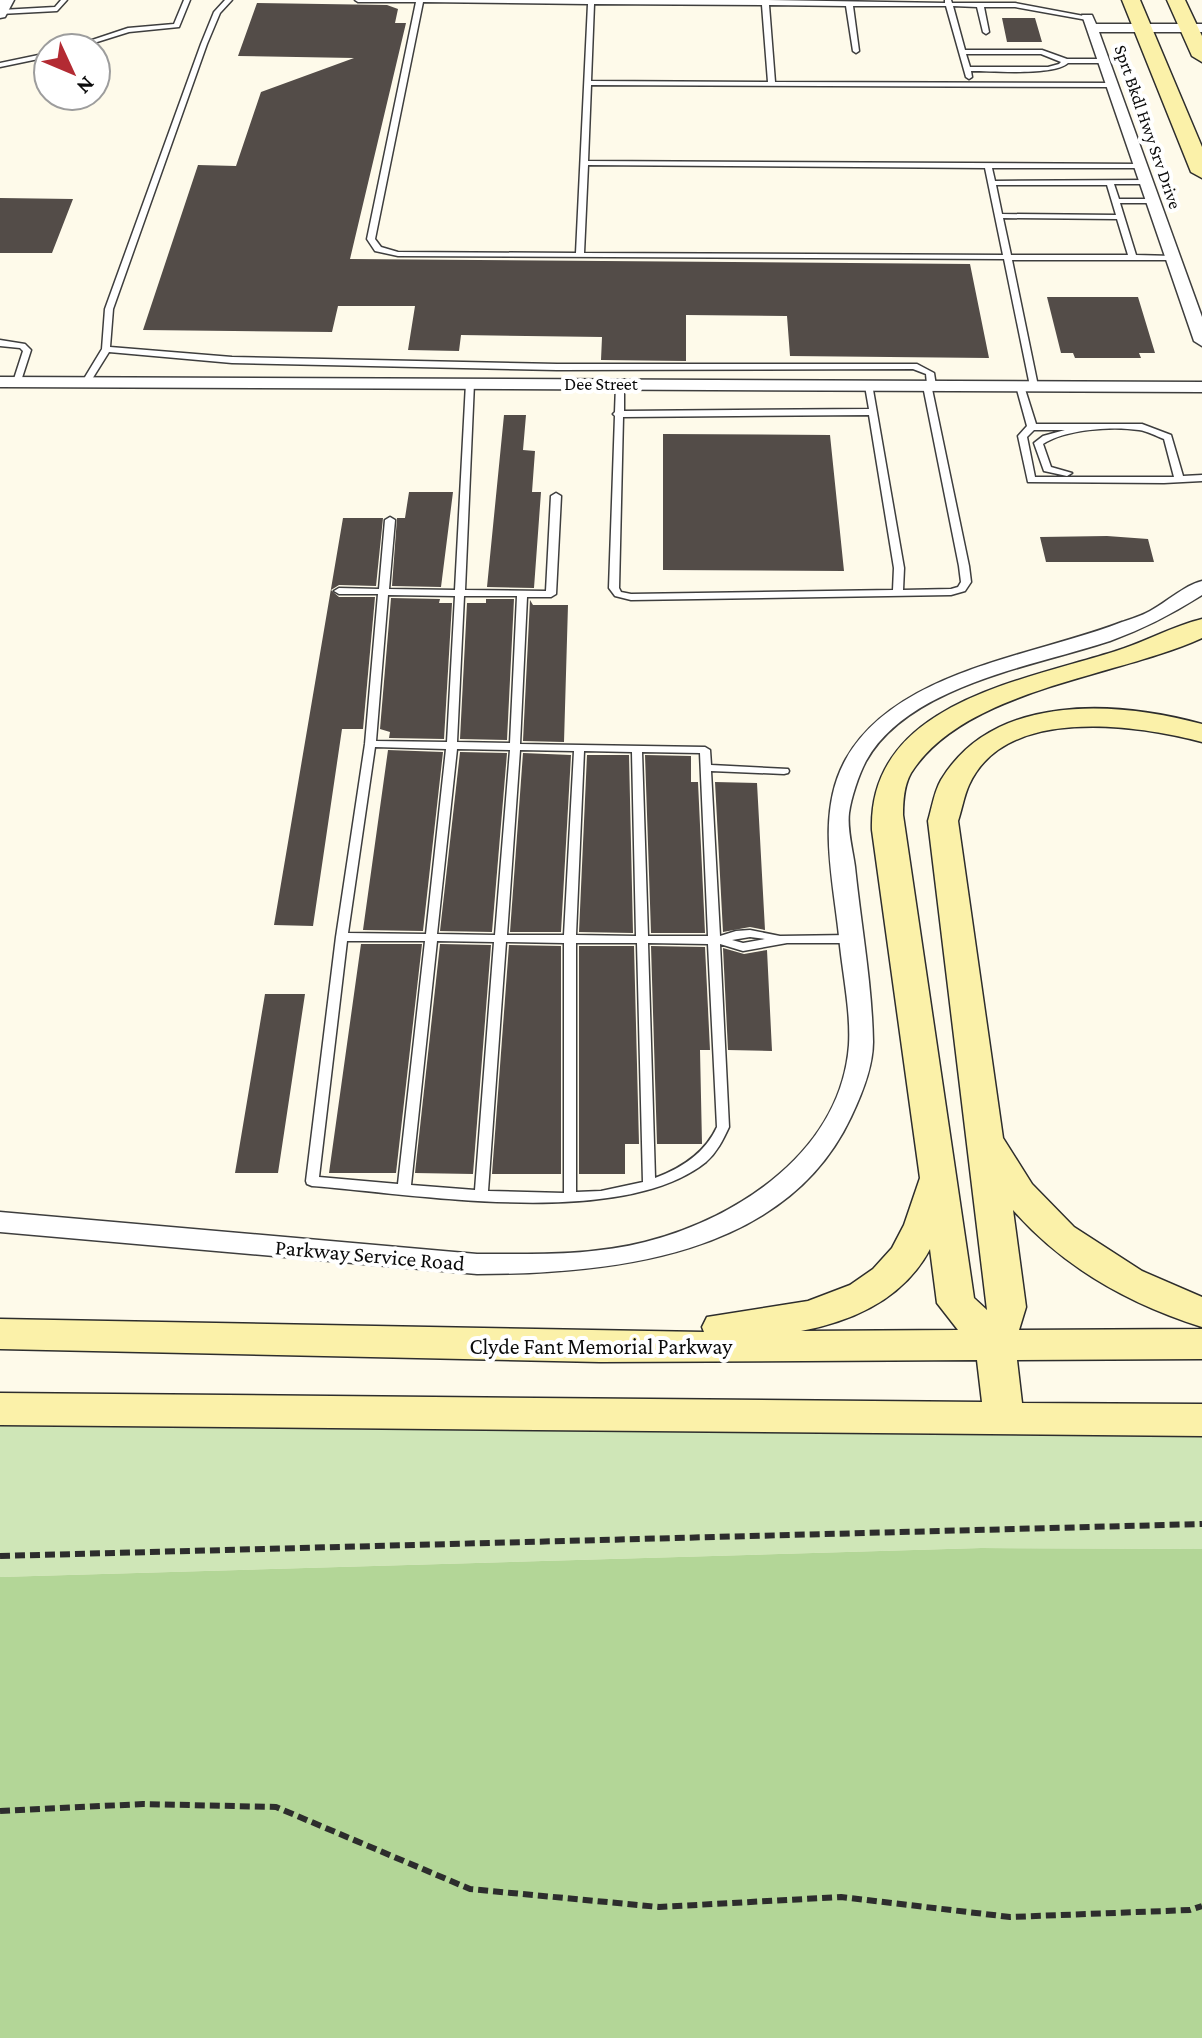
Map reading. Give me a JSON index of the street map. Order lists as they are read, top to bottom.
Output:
{
  "streets": {
    "main road": ["Clyde Fant Memorial Parkway"],
    "street": ["Sprt Bkdl Hwy Srv Drive", "Dee Street", "Parkway Service Road"]
  },
  "north": "bottom right"
}
